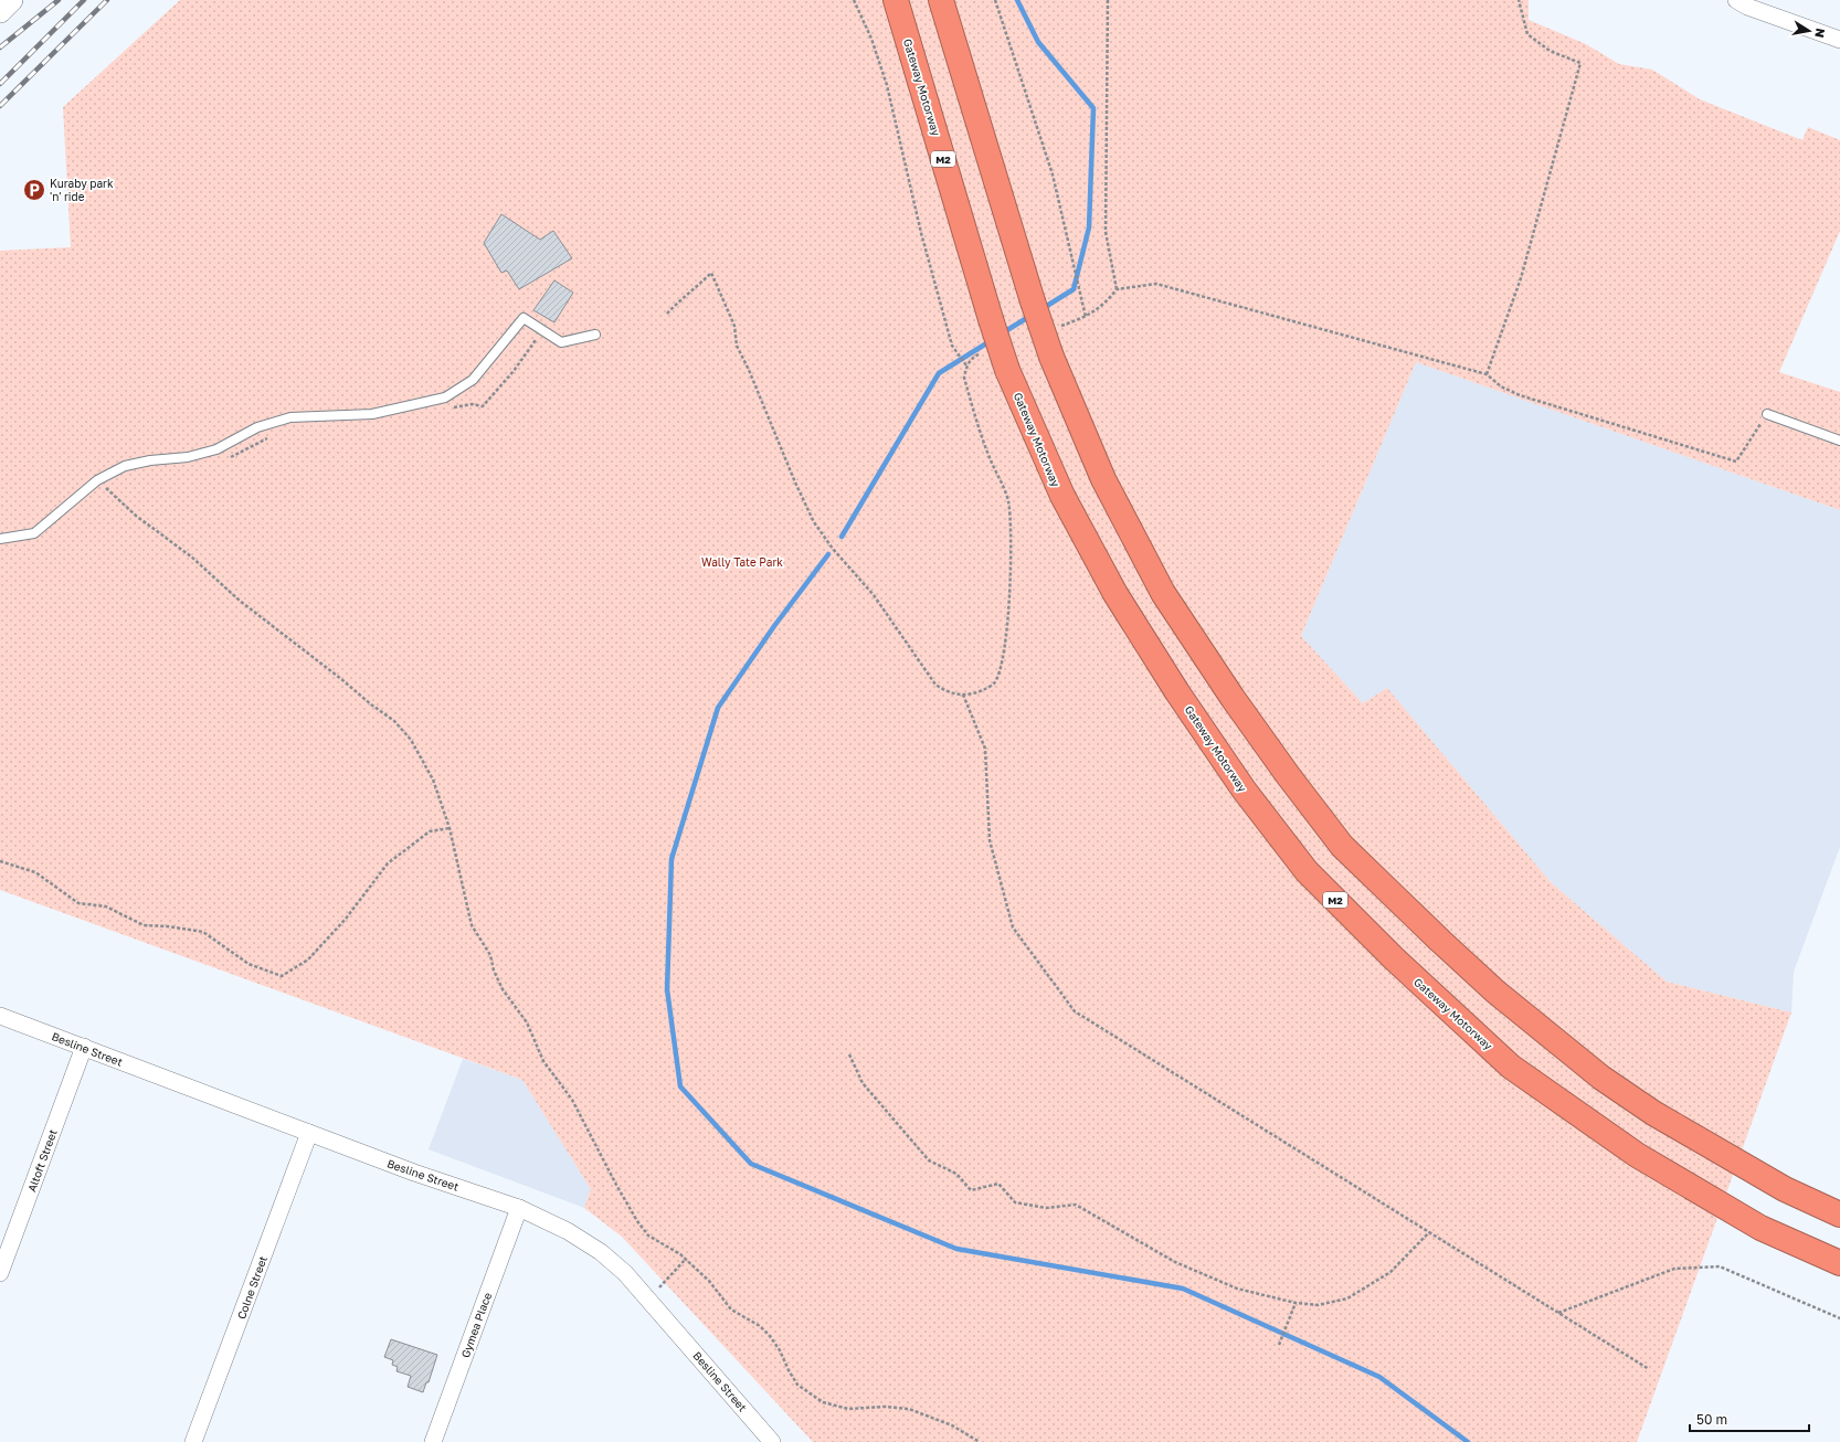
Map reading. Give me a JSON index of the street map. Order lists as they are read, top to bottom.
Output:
{
  "streets": {
    "highway": ["Gateway Motorway", "M2"],
    "street": [
      "Besline Street",
      "Altoft Street",
      "Colne Street",
      "Gymea Place"
    ]
  },
  "crossings": [
    ["Besline Street", "Altoft Street"],
    ["Besline Street", "Colne Street"],
    ["Besline Street", "Gymea Place"]
  ],
  "parks": ["Wally Tate Park"],
  "places": {
    "parking": ["Kuraby park 'n' ride"]
  },
  "scale_bar": "50 m",
  "north": "right"
}
